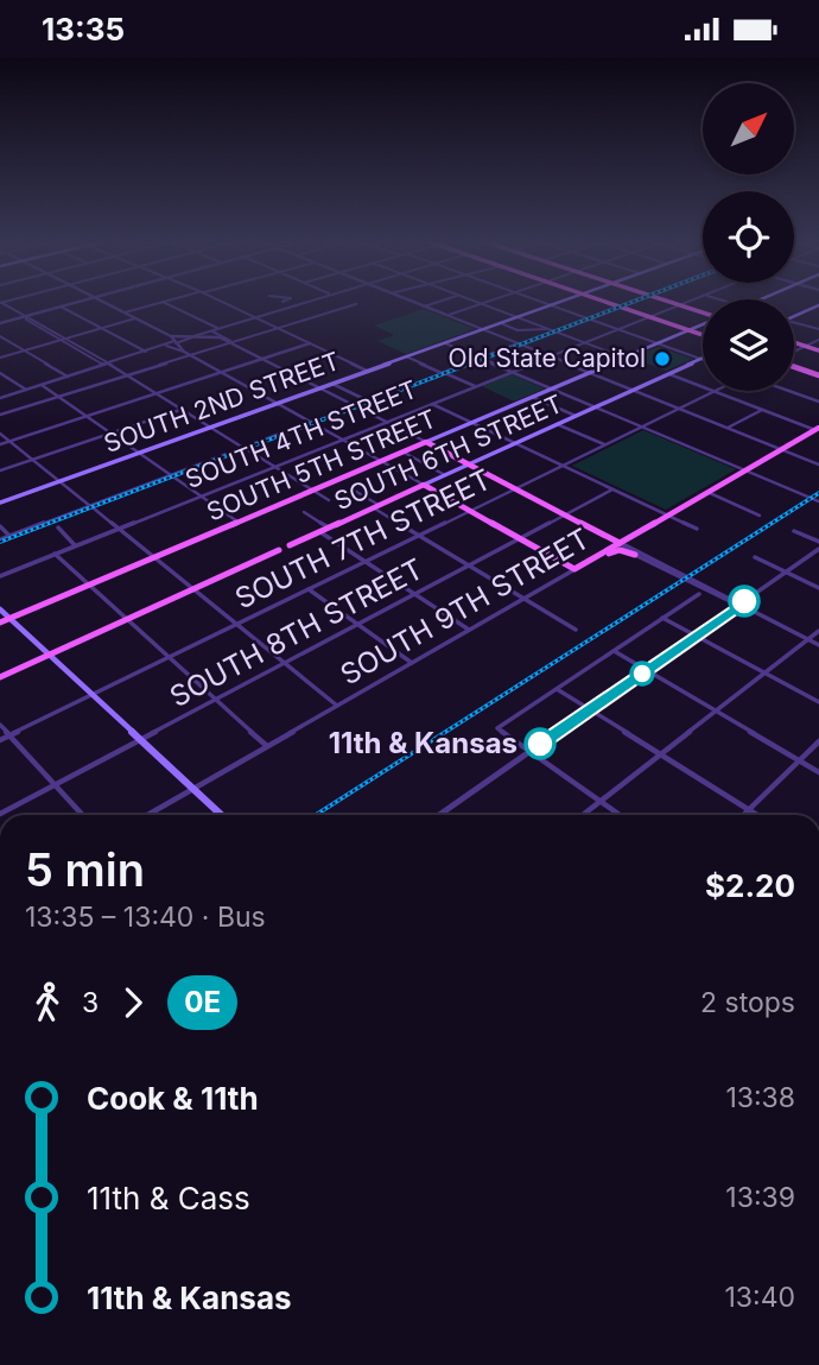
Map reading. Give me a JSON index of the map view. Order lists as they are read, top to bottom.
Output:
{
  "streets": {
    "main road": [
      "SOUTH 2ND STREET",
      "SOUTH 6TH STREET",
      "SOUTH 5TH STREET",
      "SOUTH 9TH STREET"
    ],
    "street": ["SOUTH 4TH STREET", "SOUTH 7TH STREET", "SOUTH 8TH STREET"]
  },
  "places": ["Old State Capitol", "11th & Kansas"],
  "lines": ["bus line 0E"],
  "north": "top right",
  "page": {
    "status": "13:35",
    "heading": ["5 min", "13:35 – 13:40 · Bus", "$2.20"],
    "legs": ["3", "0E", "2 stops"],
    "list": [
      {
        "name": "Cook & 11th",
        "value": "13:38"
      },
      {
        "name": "11th & Cass",
        "value": "13:39"
      },
      {
        "name": "11th & Kansas",
        "value": "13:40"
      }
    ]
  }
}
